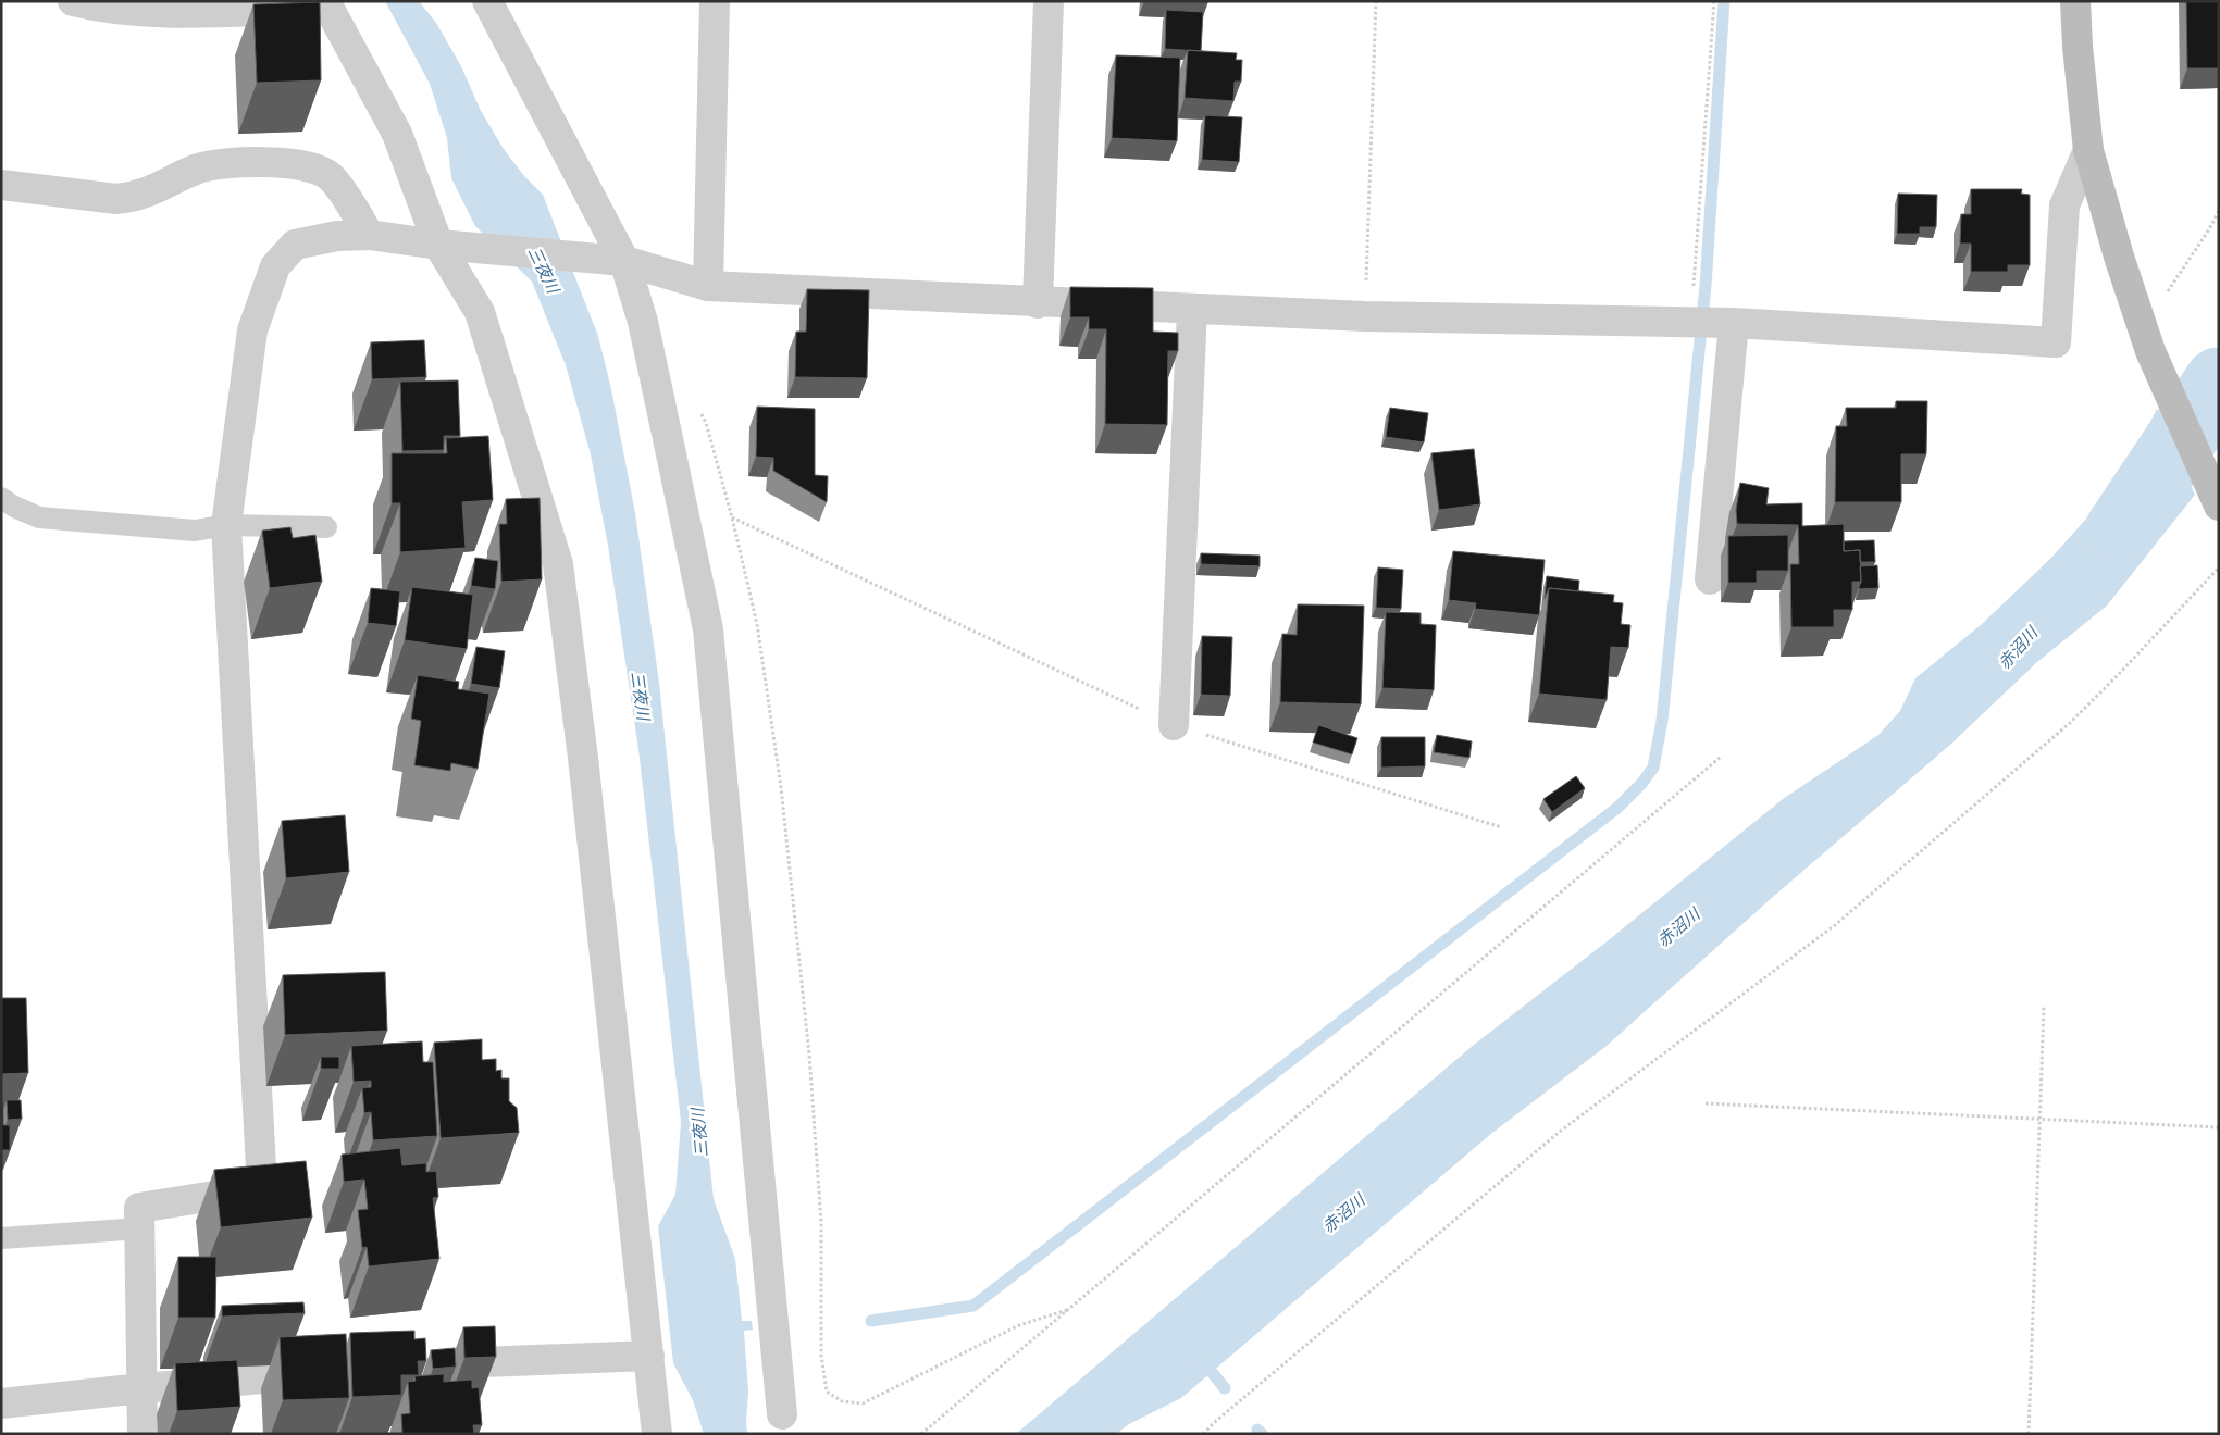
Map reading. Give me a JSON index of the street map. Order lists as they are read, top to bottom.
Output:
{
  "water": ["三夜川", "赤沼川"]
}
